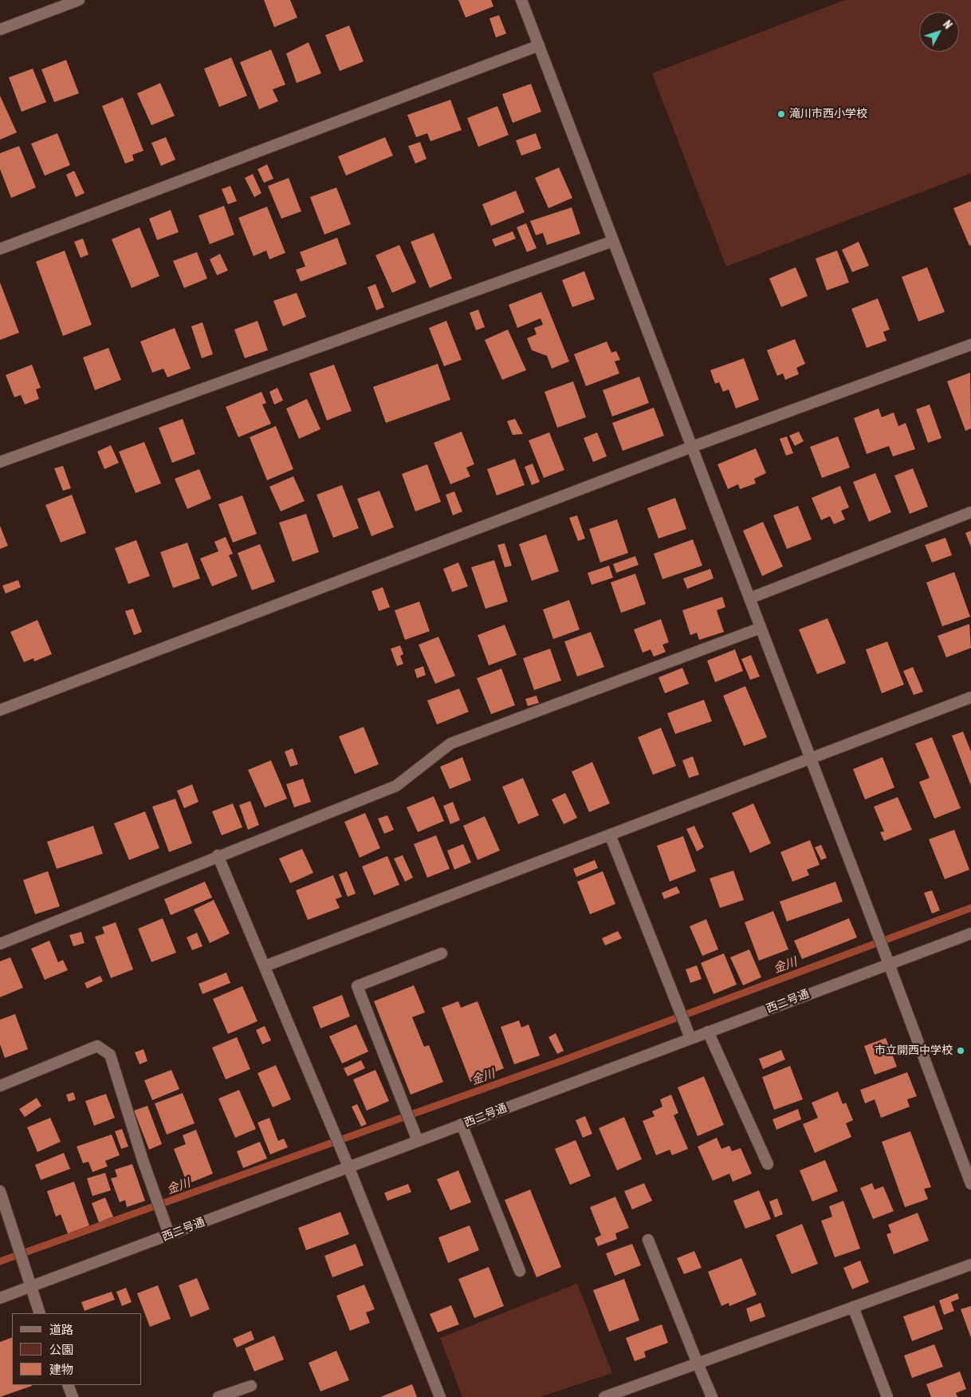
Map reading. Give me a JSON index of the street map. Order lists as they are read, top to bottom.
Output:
{
  "streets": {
    "street": ["西二号通"]
  },
  "water": ["金川"],
  "places": ["滝川市西小学校", "市立開西中学校"],
  "legend": ["道路", "公園", "建物"],
  "north": "top right"
}
